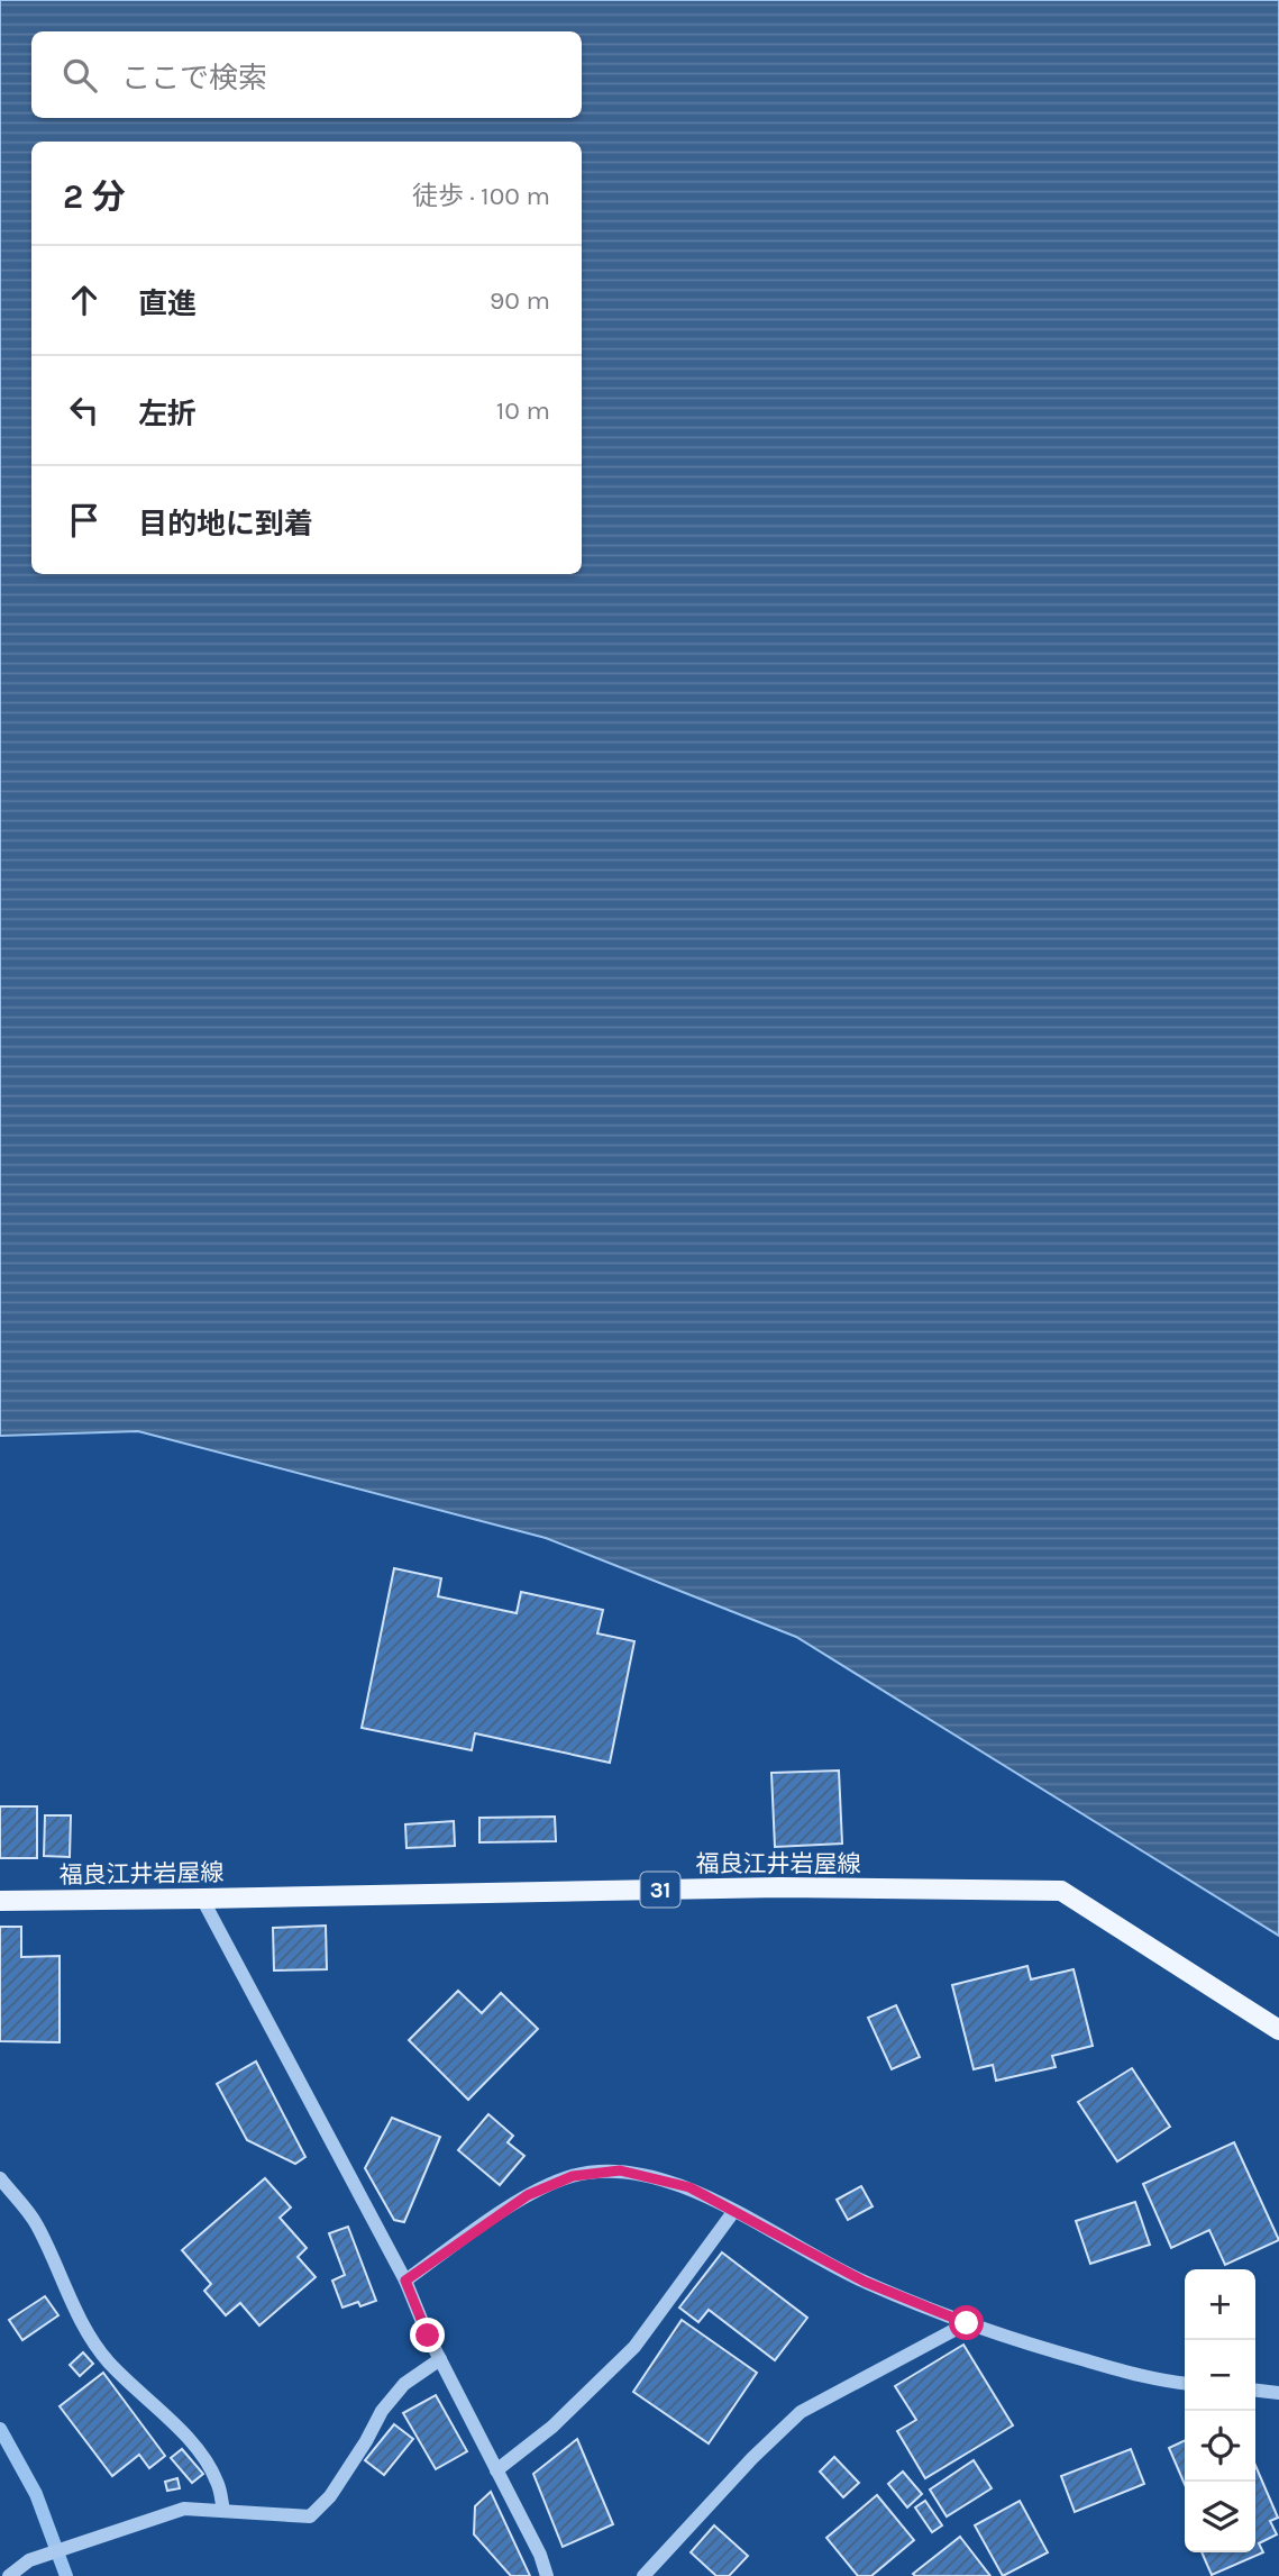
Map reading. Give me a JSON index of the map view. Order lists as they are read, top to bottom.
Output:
{
  "streets": {
    "main road": ["福良江井岩屋線", "31"]
  },
  "page": {
    "search": "ここで検索",
    "heading": ["2 分", "徒歩 · 100 m"],
    "list": [
      ["直進", "90 m"],
      ["左折", "10 m"],
      "目的地に到着"
    ],
    "map_buttons": ["+", "−"]
  }
}
